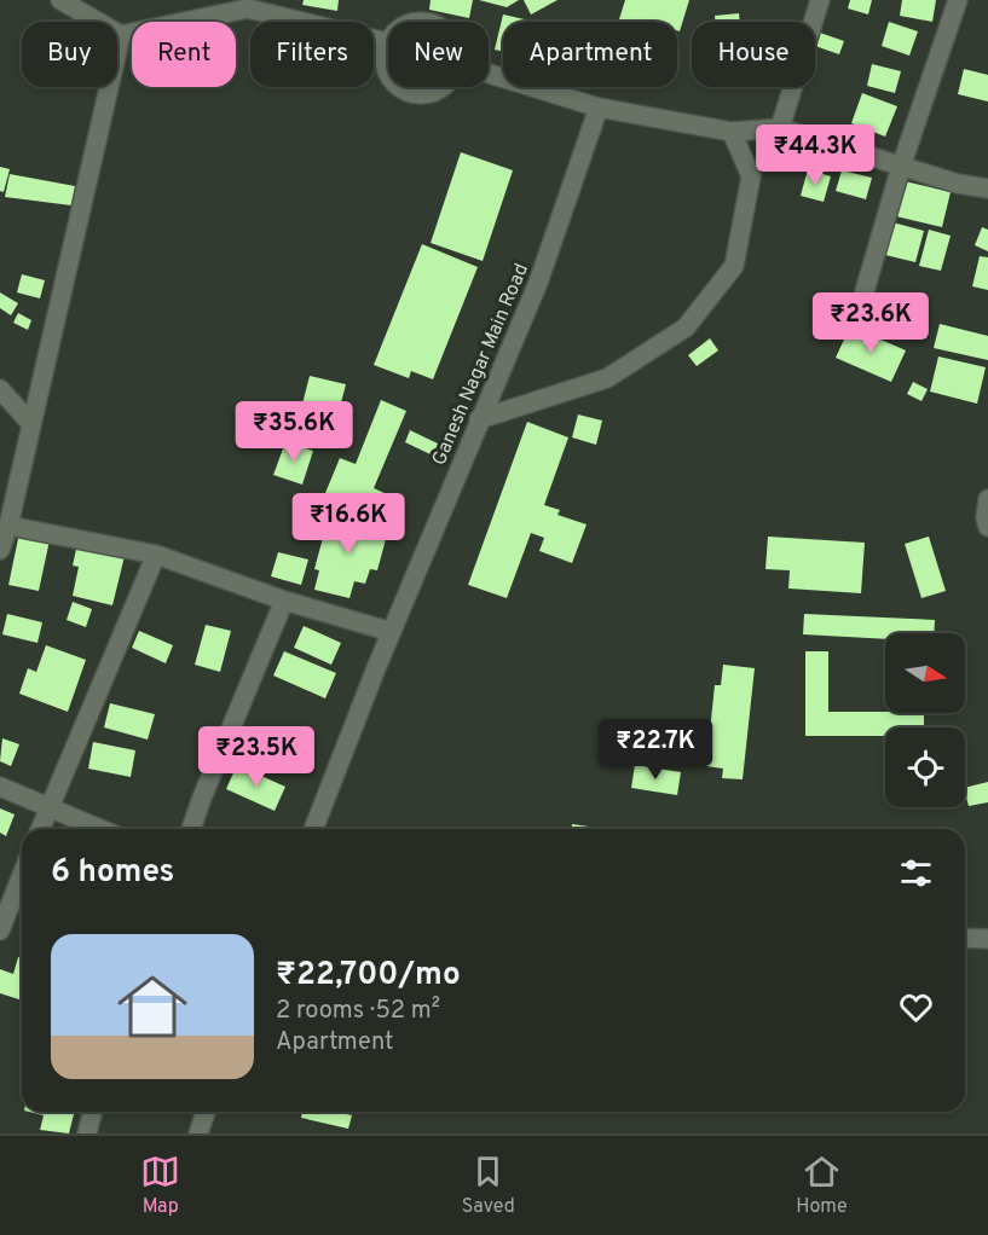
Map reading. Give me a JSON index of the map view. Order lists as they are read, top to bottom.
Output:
{
  "streets": {
    "street": ["Ganesh Nagar Main Road"]
  },
  "north": "right",
  "page": {
    "chip": [
      "Buy",
      "Rent",
      "Filters",
      "New",
      "Apartment",
      "House"
    ],
    "price": [
      "₹44.3K",
      "₹23.6K",
      "₹35.6K",
      "₹16.6K",
      "₹22.7K",
      "₹23.5K"
    ],
    "heading": "6 homes",
    "list": [
      {
        "name": "₹22,700/mo",
        "note": "2 rooms · 52 m² · Apartment"
      }
    ],
    "tabs": ["Map", "Saved", "Home"]
  }
}
